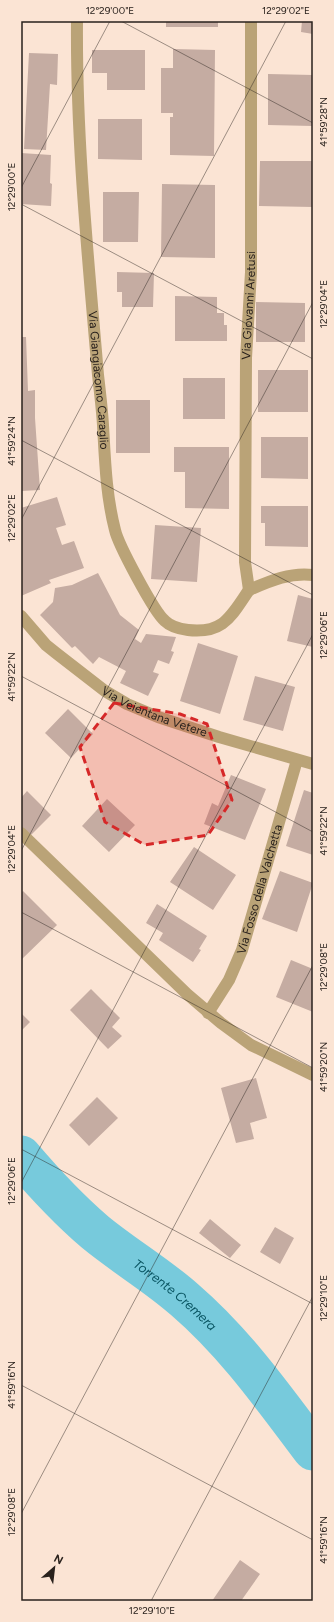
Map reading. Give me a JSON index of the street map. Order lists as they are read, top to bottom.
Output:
{
  "streets": {
    "street": [
      "Via Giovanni Aretusi",
      "Via Giangiacomo Caraglio",
      "Via Veientana Vetere",
      "Via Fosso della Valchetta"
    ]
  },
  "crossings": [
    ["Via Giovanni Aretusi", "Via Giangiacomo Caraglio"],
    ["Via Veientana Vetere", "Via Fosso della Valchetta"]
  ],
  "water": ["Torrente Cremera"],
  "north": "top right",
  "coordinates": [
    "12°29'00\"E",
    "12°29'02\"E",
    "41°59'28\"N",
    "12°29'04\"E",
    "41°59'24\"N",
    "12°29'06\"E",
    "41°59'22\"N",
    "12°29'08\"E",
    "41°59'20\"N",
    "12°29'10\"E",
    "41°59'16\"N"
  ]
}
